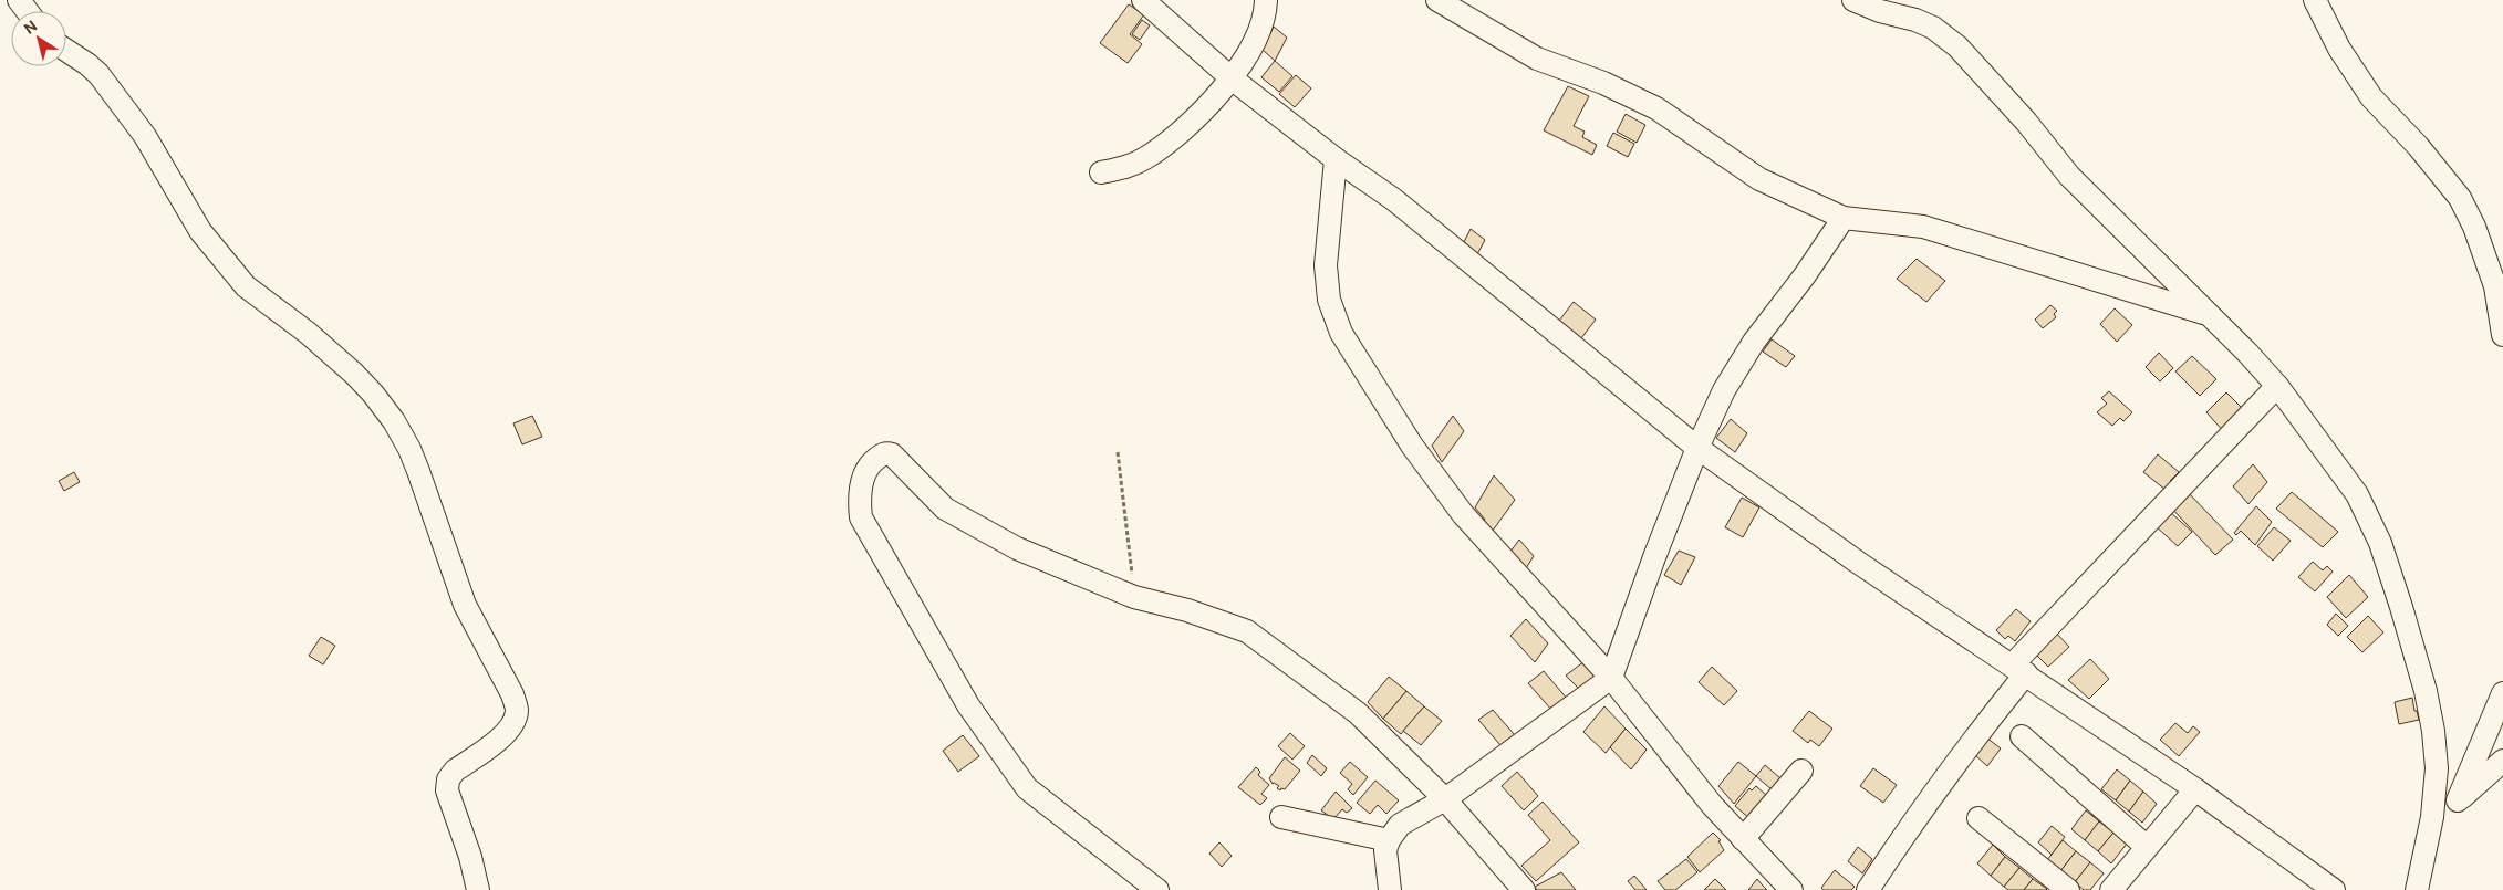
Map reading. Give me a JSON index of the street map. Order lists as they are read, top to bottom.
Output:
{
  "north": "top left"
}
